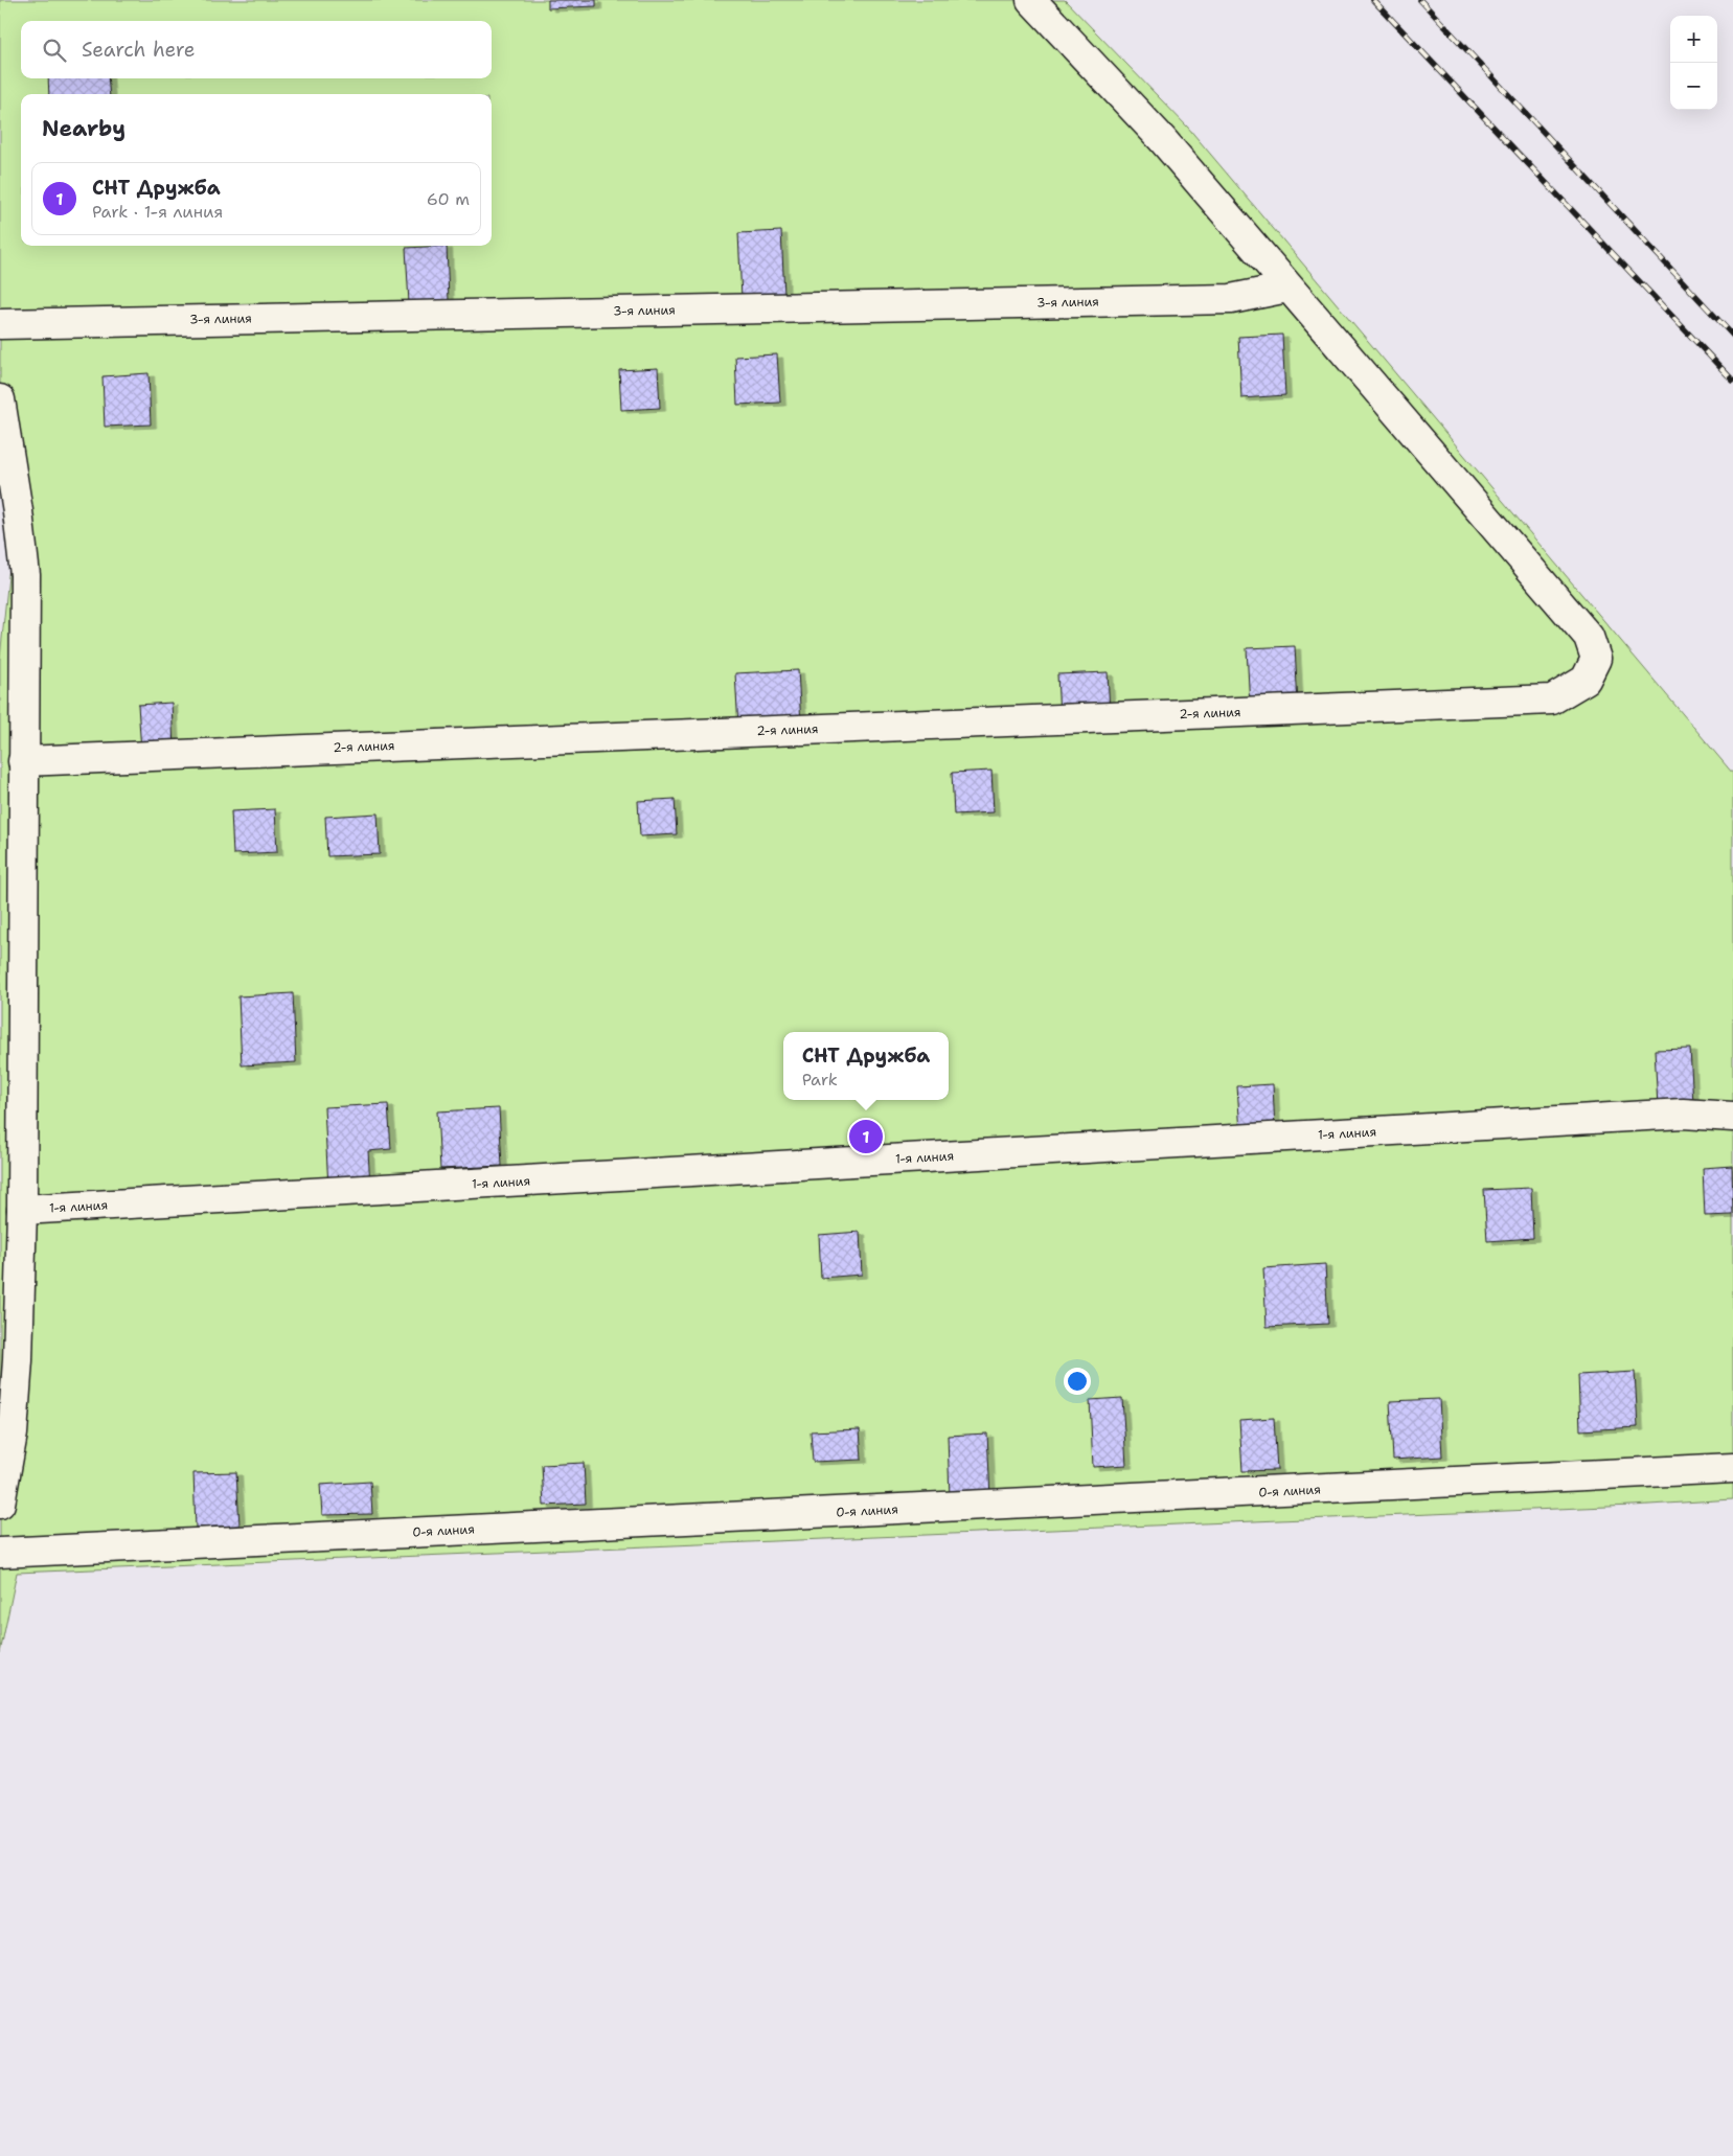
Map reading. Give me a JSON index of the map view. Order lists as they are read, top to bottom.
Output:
{
  "streets": {
    "street": [
      "3-я линия",
      "2-я линия",
      "1-я линия",
      "0-я линия"
    ]
  },
  "crossings": [
    ["3-я линия", "2-я линия"]
  ],
  "page": {
    "map_buttons": ["+", "−"],
    "search": "Search here",
    "heading": "Nearby",
    "list": [
      {
        "mark": "1",
        "name": "СНТ Дружба",
        "note": "Park · 1-я линия",
        "value": "60 m"
      }
    ],
    "popup": ["СНТ Дружба", "Park"],
    "pins": "1"
  }
}
